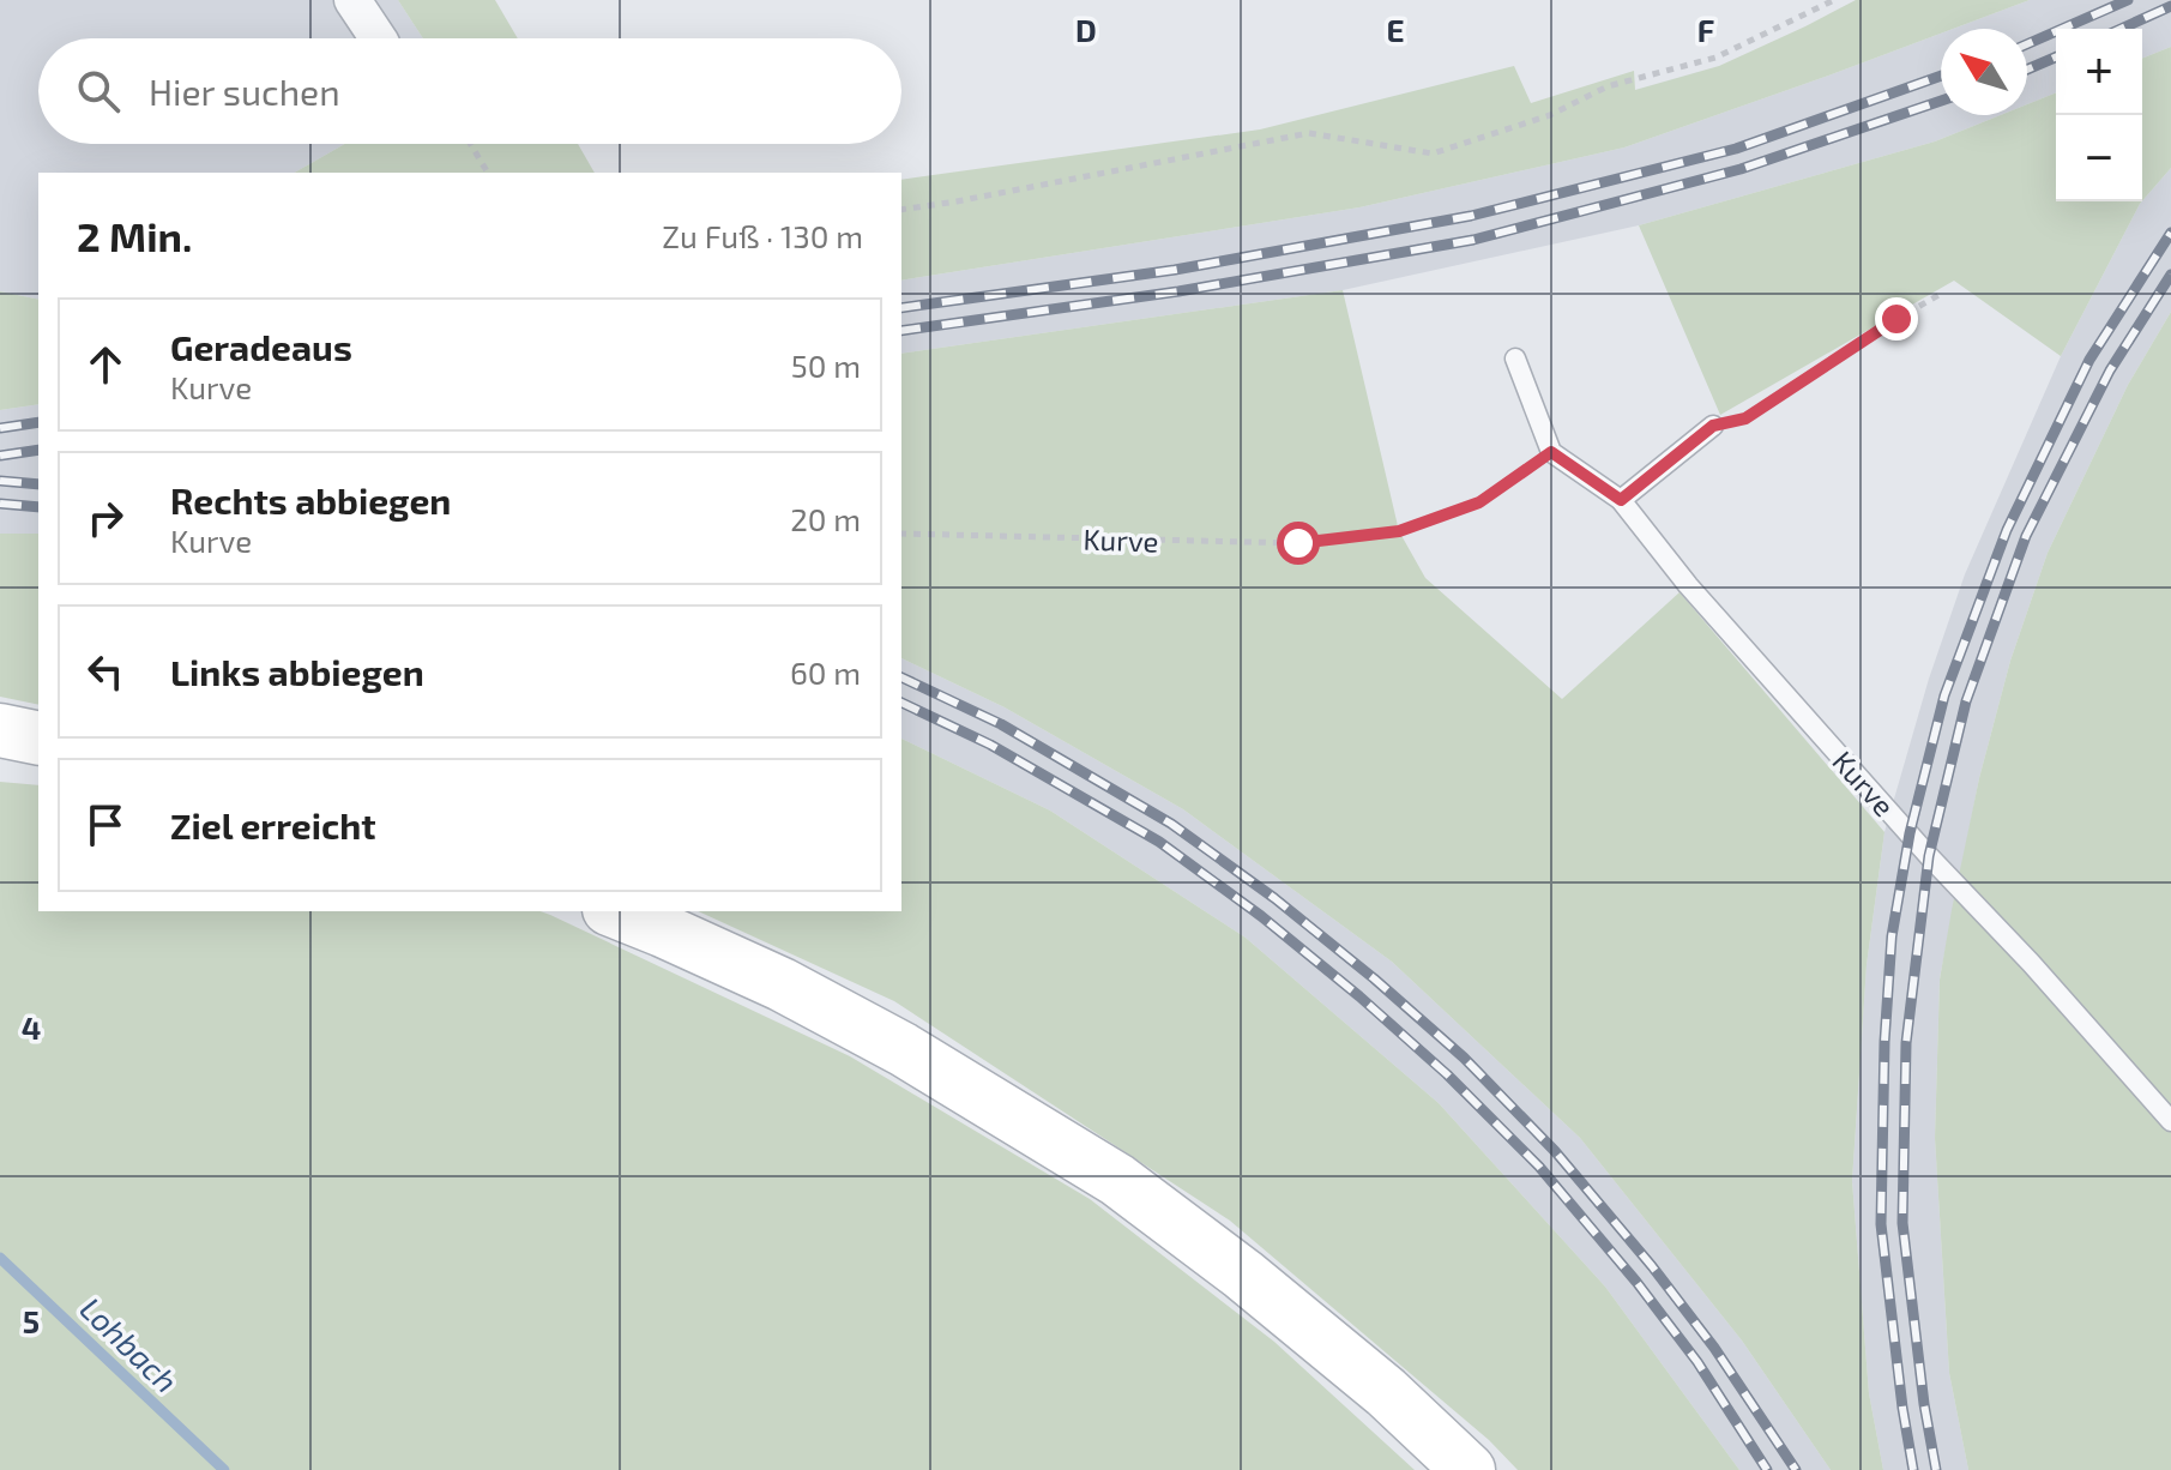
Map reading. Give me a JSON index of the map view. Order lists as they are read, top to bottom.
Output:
{
  "streets": {
    "lane": ["Kurve"]
  },
  "water": ["Lohbach"],
  "north": "top left",
  "page": {
    "map_buttons": ["+", "−"],
    "search": "Hier suchen",
    "heading": ["2 Min.", "Zu Fuß · 130 m"],
    "list": [
      ["Geradeaus", "Kurve", "50 m"],
      ["Rechts abbiegen", "Kurve", "20 m"],
      ["Links abbiegen", "60 m"],
      "Ziel erreicht"
    ]
  },
  "grid": {
    "columns": ["D", "E", "F"],
    "rows": ["4", "5"]
  }
}
